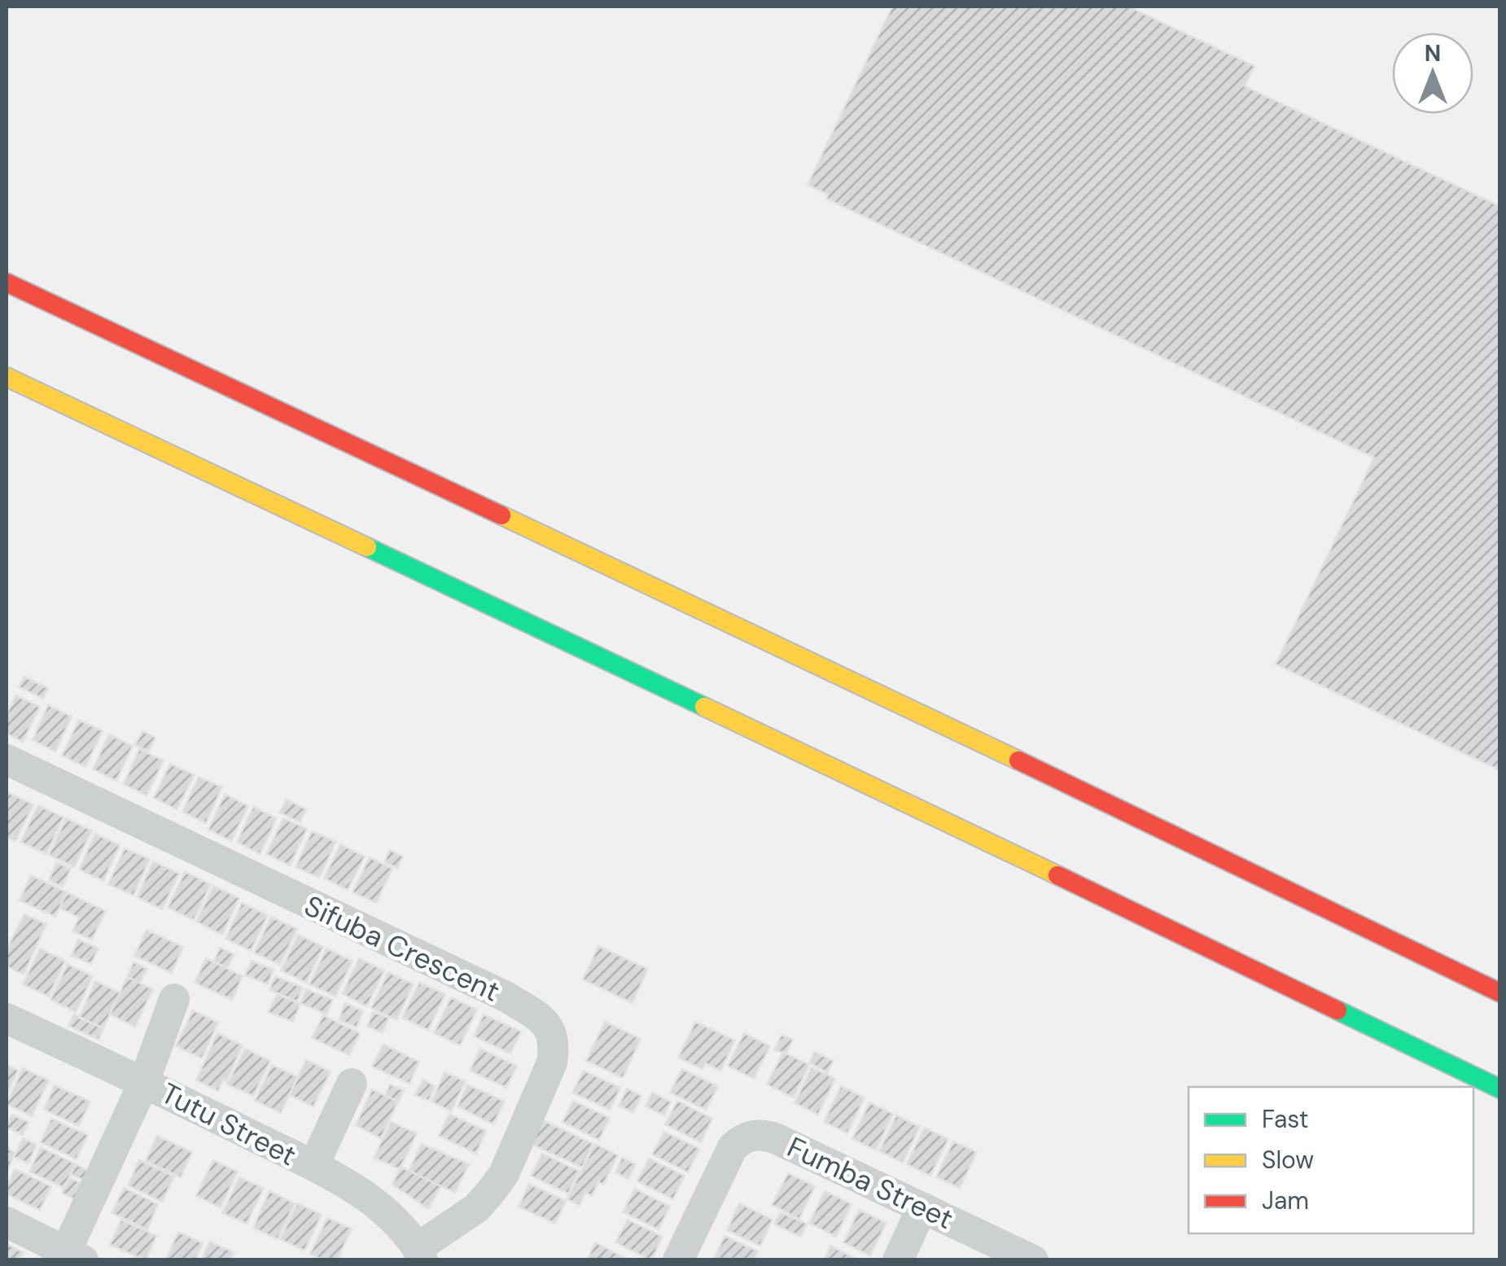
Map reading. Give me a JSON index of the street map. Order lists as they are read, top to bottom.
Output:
{
  "streets": {
    "street": ["Sifuba Crescent", "Tutu Street", "Fumba Street"]
  },
  "crossings": [
    ["Sifuba Crescent", "Tutu Street"]
  ],
  "legend": ["Fast", "Slow", "Jam"],
  "north": "top"
}
